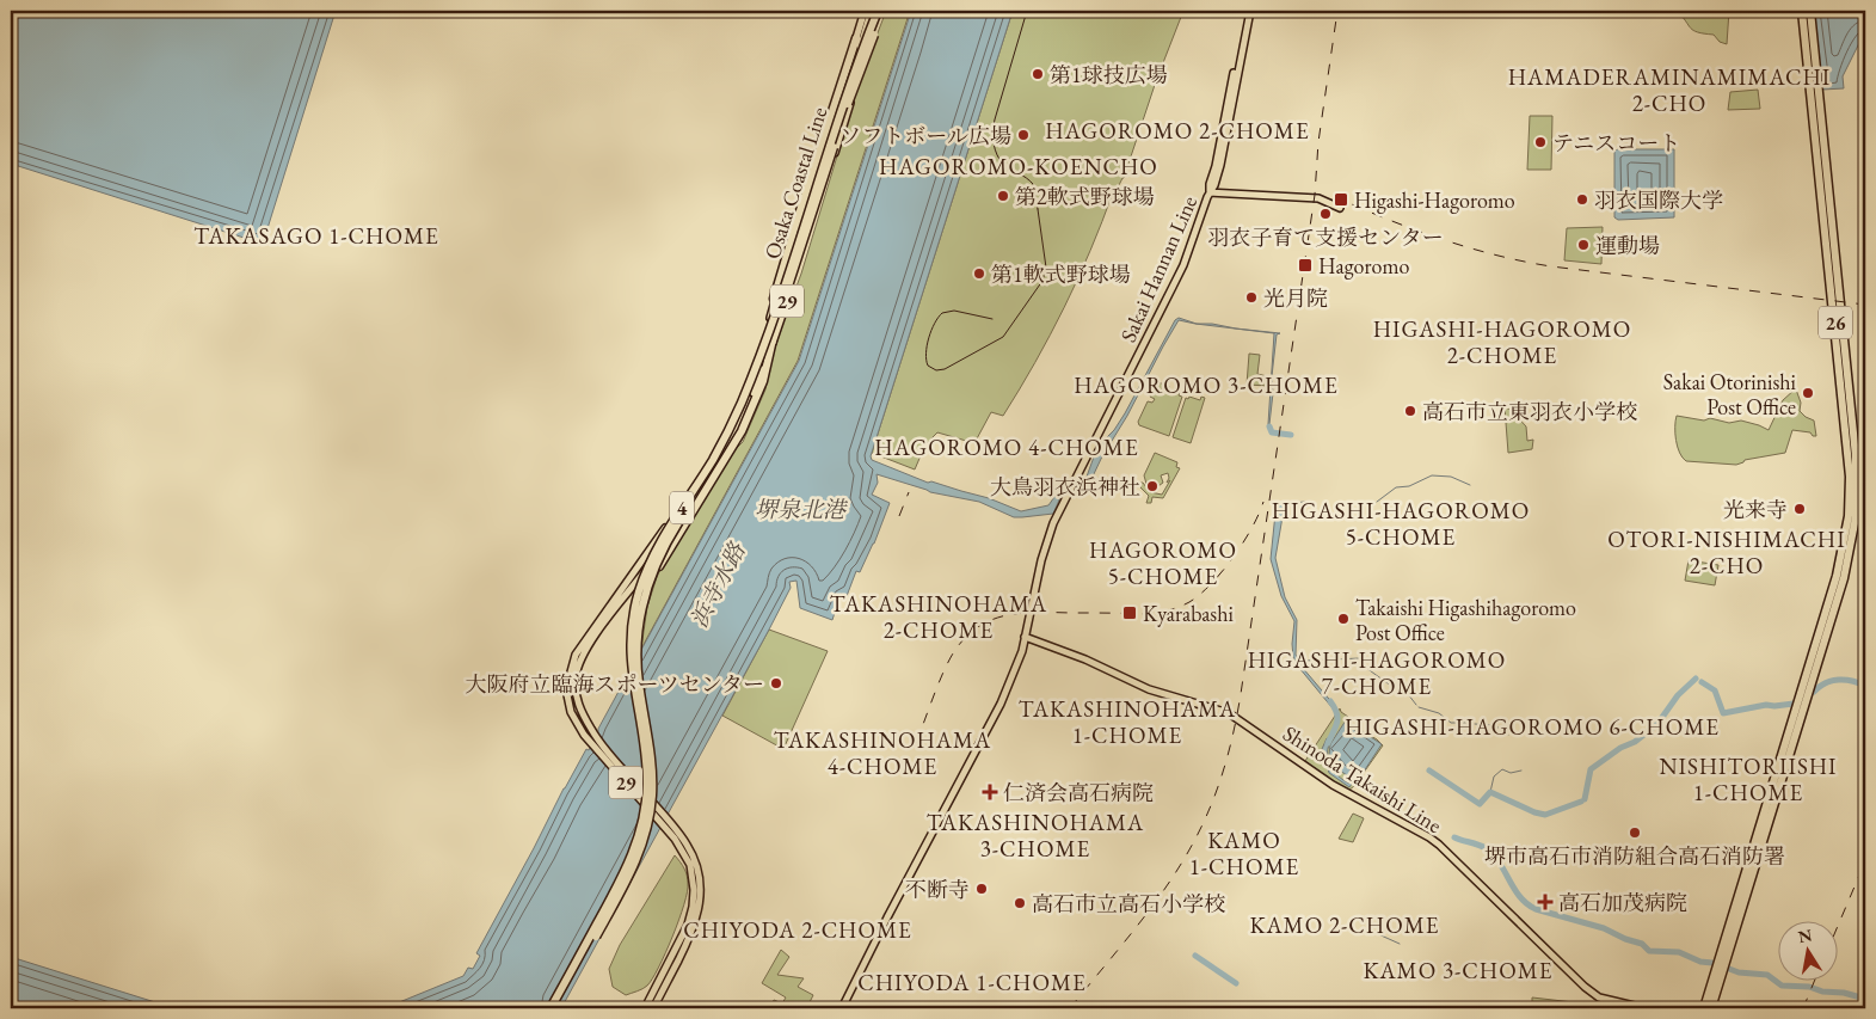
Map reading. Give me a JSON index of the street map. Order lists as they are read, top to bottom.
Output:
{
  "streets": {
    "highway": ["26", "4"],
    "main road": [
      "Osaka Coastal Line",
      "Sakai Hannan Line",
      "29",
      "Shinoda Takaishi Line"
    ]
  },
  "crossings": [
    ["Osaka Coastal Line", "4"],
    ["Sakai Hannan Line", "Shinoda Takaishi Line"]
  ],
  "districts": [
    "HAMADERAMINAMIMACHI 2-CHO",
    "HAGOROMO 2-CHOME",
    "HAGOROMO-KOENCHO",
    "TAKASAGO 1-CHOME",
    "HIGASHI-HAGOROMO 2-CHOME",
    "HAGOROMO 3-CHOME",
    "HAGOROMO 4-CHOME",
    "HIGASHI-HAGOROMO 5-CHOME",
    "OTORI-NISHIMACHI 2-CHO",
    "HAGOROMO 5-CHOME",
    "TAKASHINOHAMA 2-CHOME",
    "HIGASHI-HAGOROMO 7-CHOME",
    "TAKASHINOHAMA 1-CHOME",
    "HIGASHI-HAGOROMO 6-CHOME",
    "TAKASHINOHAMA 4-CHOME",
    "NISHITORIISHI 1-CHOME",
    "TAKASHINOHAMA 3-CHOME",
    "KAMO 1-CHOME",
    "KAMO 2-CHOME",
    "CHIYODA 2-CHOME",
    "KAMO 3-CHOME",
    "CHIYODA 1-CHOME"
  ],
  "water": ["堺泉北港", "浜寺水路"],
  "places": {
    "other": [
      "第1球技広場",
      "ソフトボール広場",
      "テニスコート",
      "第2軟式野球場",
      "羽衣国際大学",
      "羽衣子育て支援センター",
      "運動場",
      "第1軟式野球場",
      "光月院",
      "Sakai Otorinishi Post Office",
      "高石市立東羽衣小学校",
      "大鳥羽衣浜神社",
      "光来寺",
      "Takaishi Higashihagoromo Post Office",
      "大阪府立臨海スポーツセンター",
      "堺市高石市消防組合高石消防署",
      "不断寺",
      "高石市立高石小学校"
    ],
    "transit": ["Higashi-Hagoromo", "Hagoromo", "Kyarabashi"],
    "health": ["仁済会高石病院", "高石加茂病院"]
  },
  "north": "top"
}
